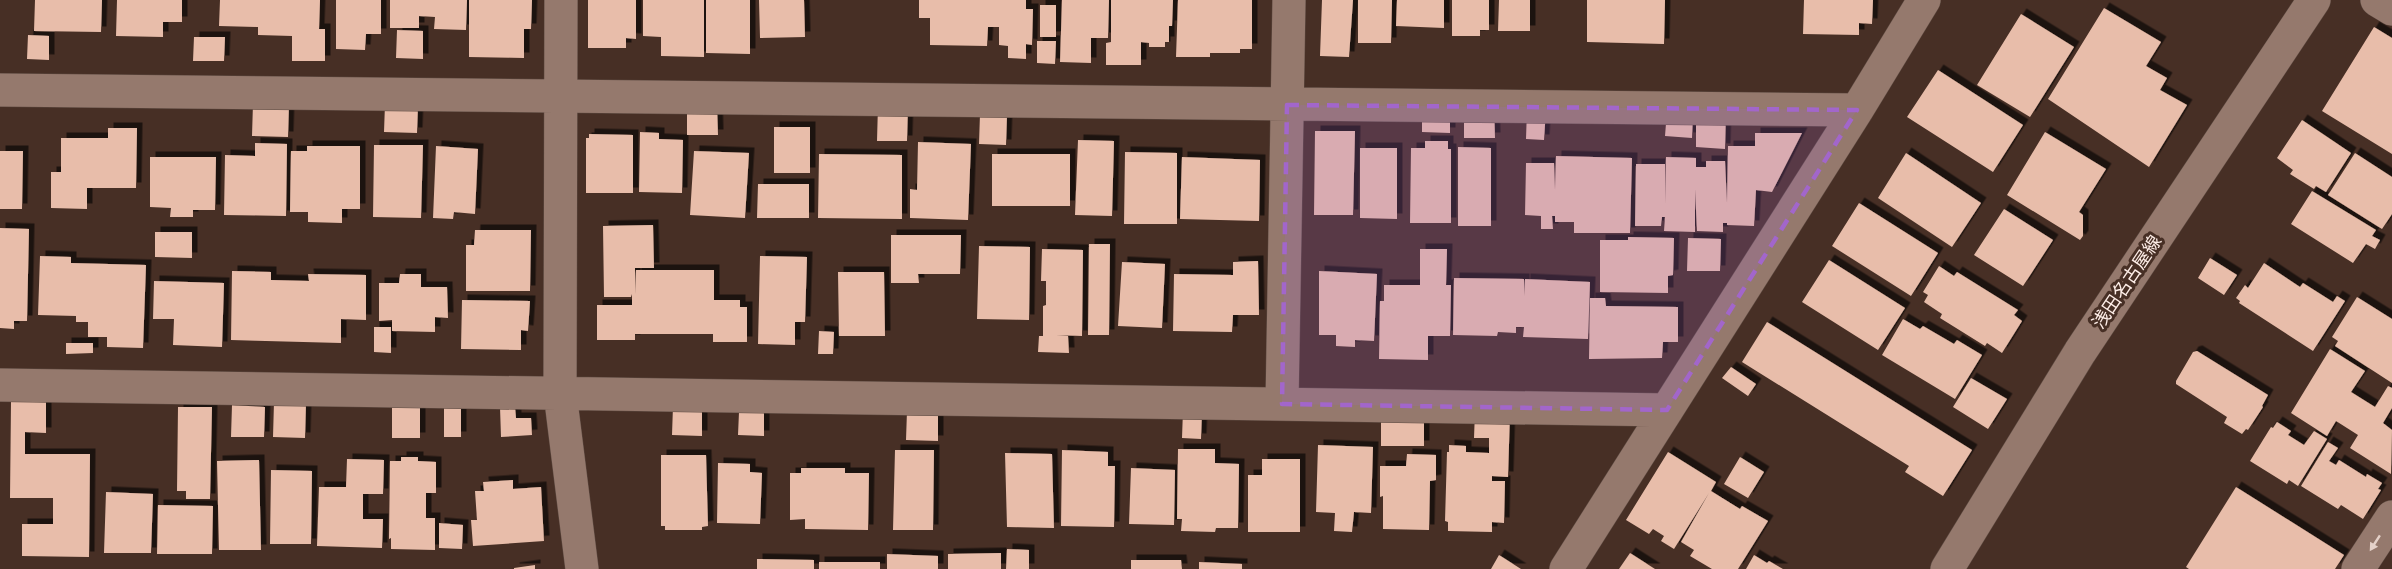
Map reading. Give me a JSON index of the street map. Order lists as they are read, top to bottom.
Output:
{
  "streets": {
    "street": ["浅田名古屋線"]
  }
}
